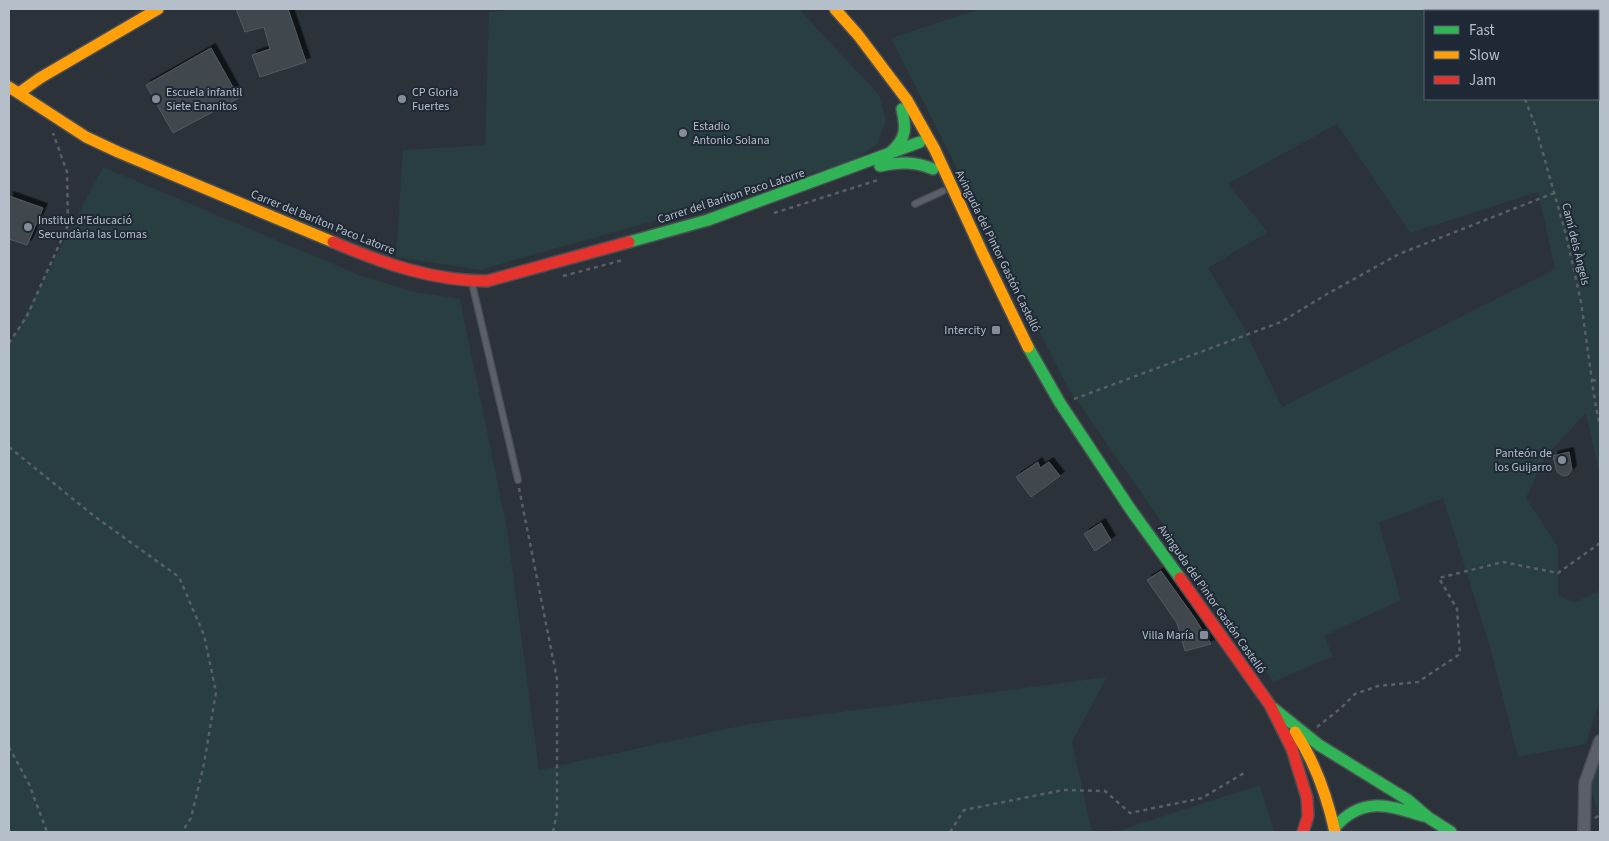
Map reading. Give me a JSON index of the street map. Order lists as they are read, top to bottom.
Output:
{
  "streets": {
    "main road": ["Carrer del Baríton Paco Latorre", "Avinguda del Pintor Gastón Castelló"],
    "path": ["Camí dels Àngels"]
  },
  "crossings": [
    ["Carrer del Baríton Paco Latorre", "Avinguda del Pintor Gastón Castelló"]
  ],
  "places": {
    "other": [
      "Escuela infantil Siete Enanitos",
      "CP Gloria Fuertes",
      "Estadio Antonio Solana",
      "Institut d'Educació Secundària las Lomas",
      "Panteón de los Guijarro"
    ],
    "transit": ["Intercity", "Villa María"]
  },
  "legend": ["Fast", "Slow", "Jam"]
}
